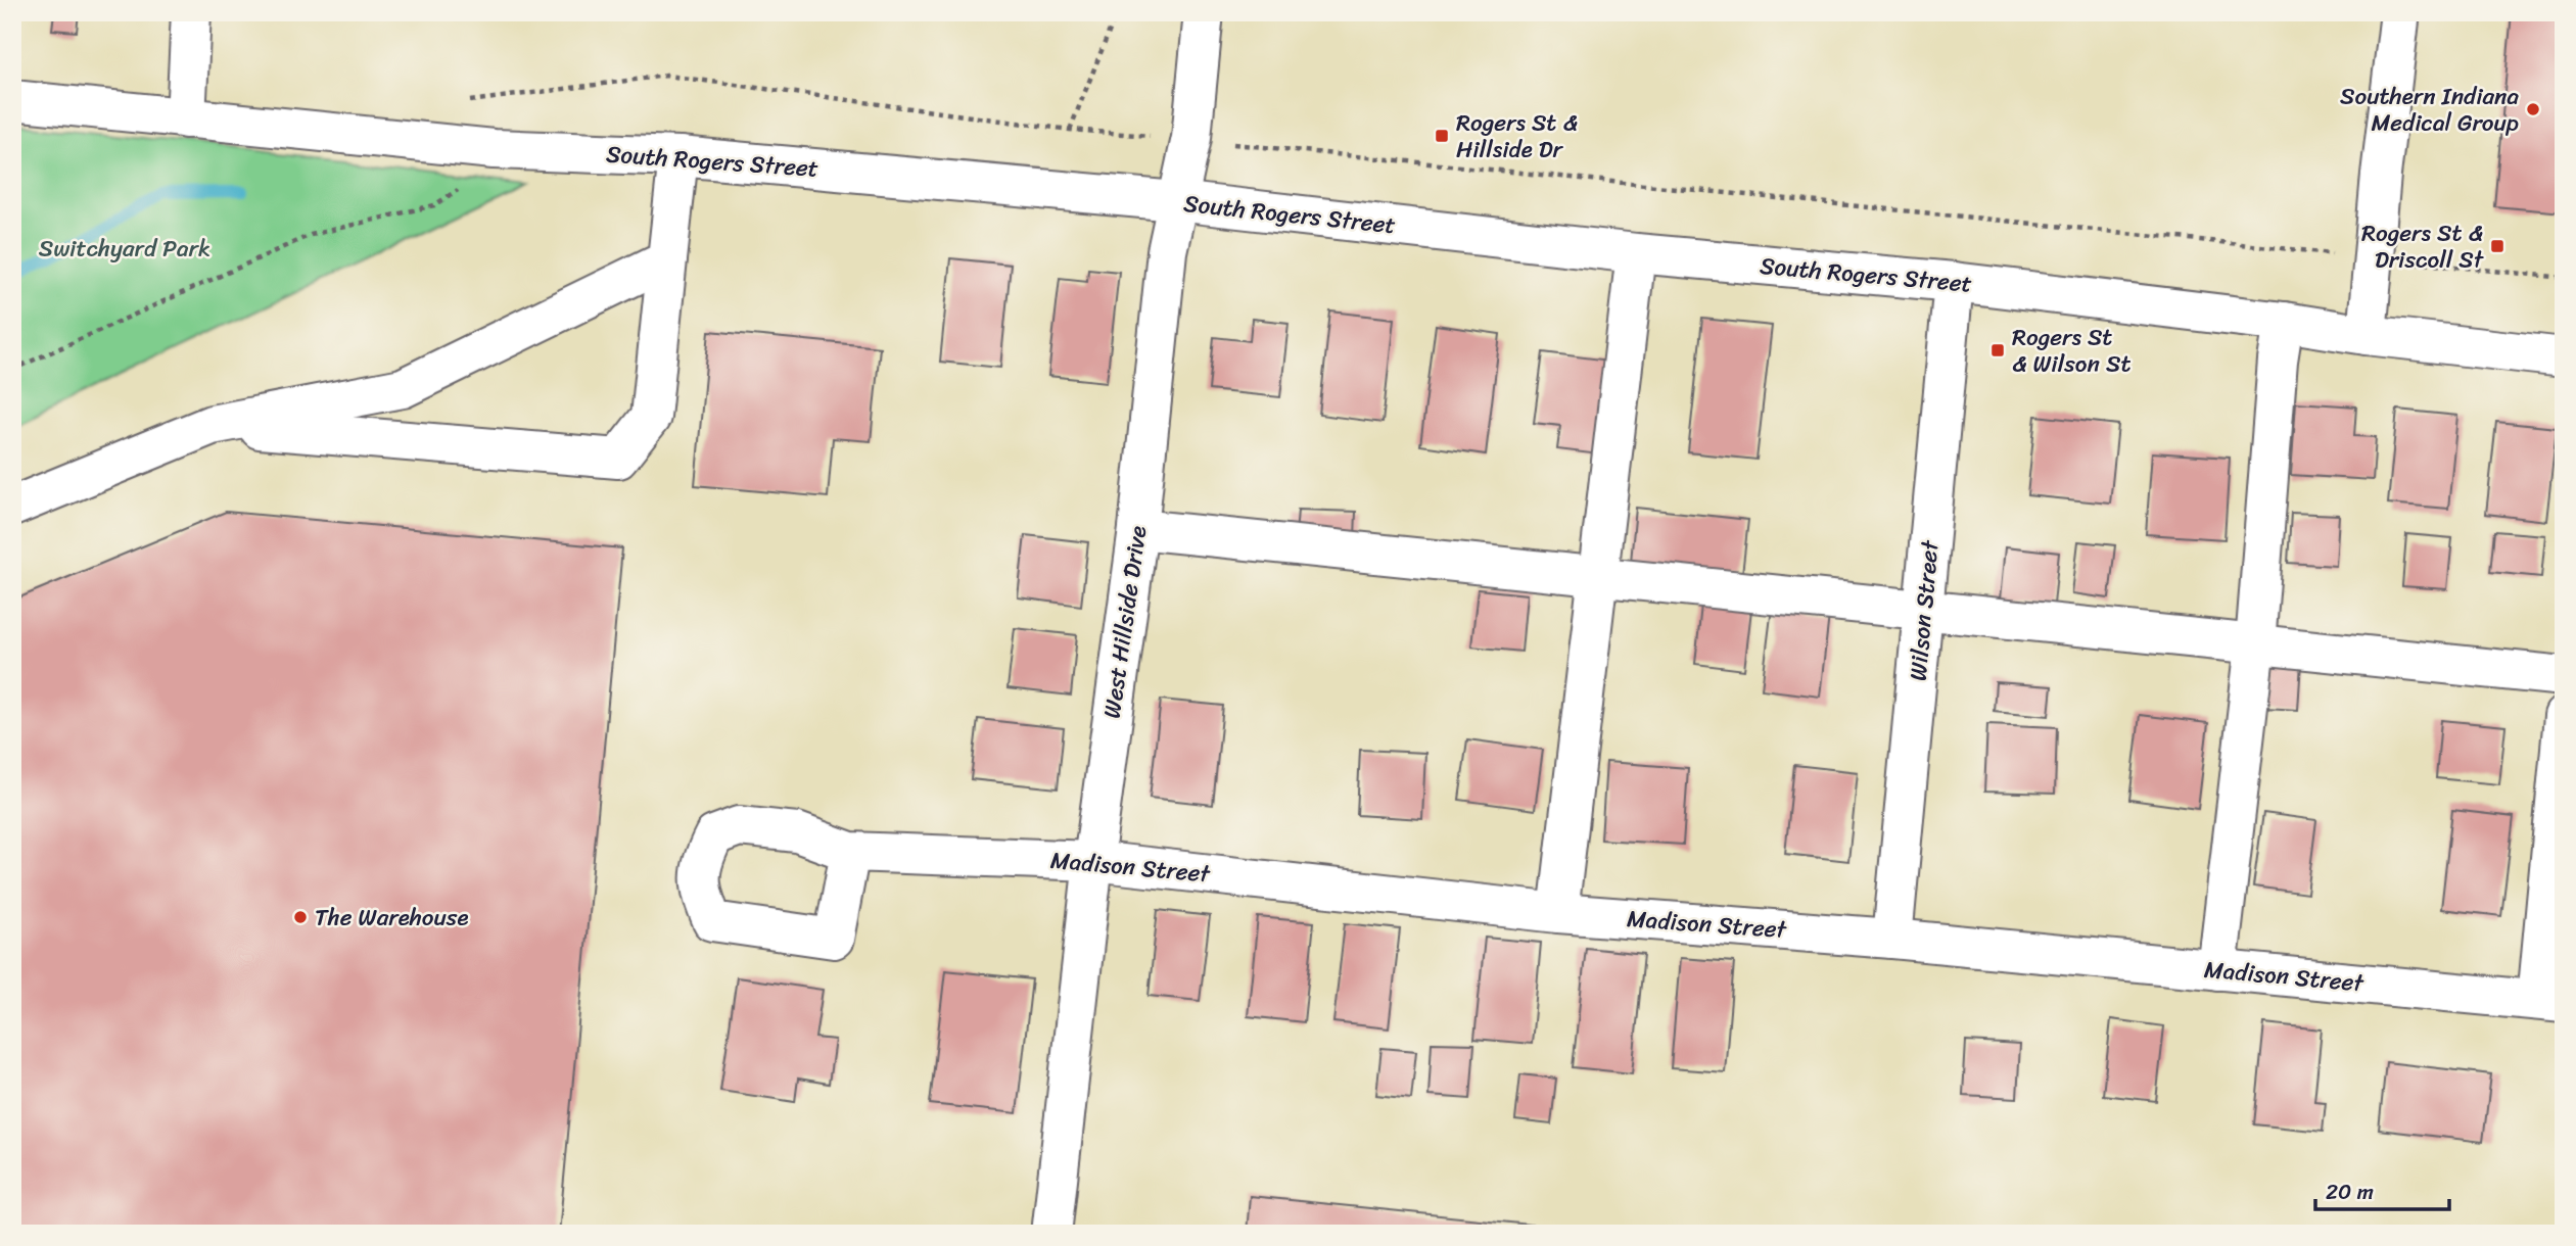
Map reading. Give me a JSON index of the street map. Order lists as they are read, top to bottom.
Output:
{
  "streets": {
    "street": [
      "South Rogers Street",
      "Wilson Street",
      "West Hillside Drive",
      "Madison Street"
    ]
  },
  "crossings": [
    ["South Rogers Street", "Wilson Street"],
    ["South Rogers Street", "West Hillside Drive"],
    ["Wilson Street", "Madison Street"],
    ["West Hillside Drive", "Madison Street"]
  ],
  "parks": ["Switchyard Park"],
  "places": {
    "other": ["Southern Indiana Medical Group", "The Warehouse"],
    "transit": ["Rogers St & Hillside Dr", "Rogers St & Driscoll St", "Rogers St & Wilson St"]
  },
  "scale_bar": "20 m"
}
